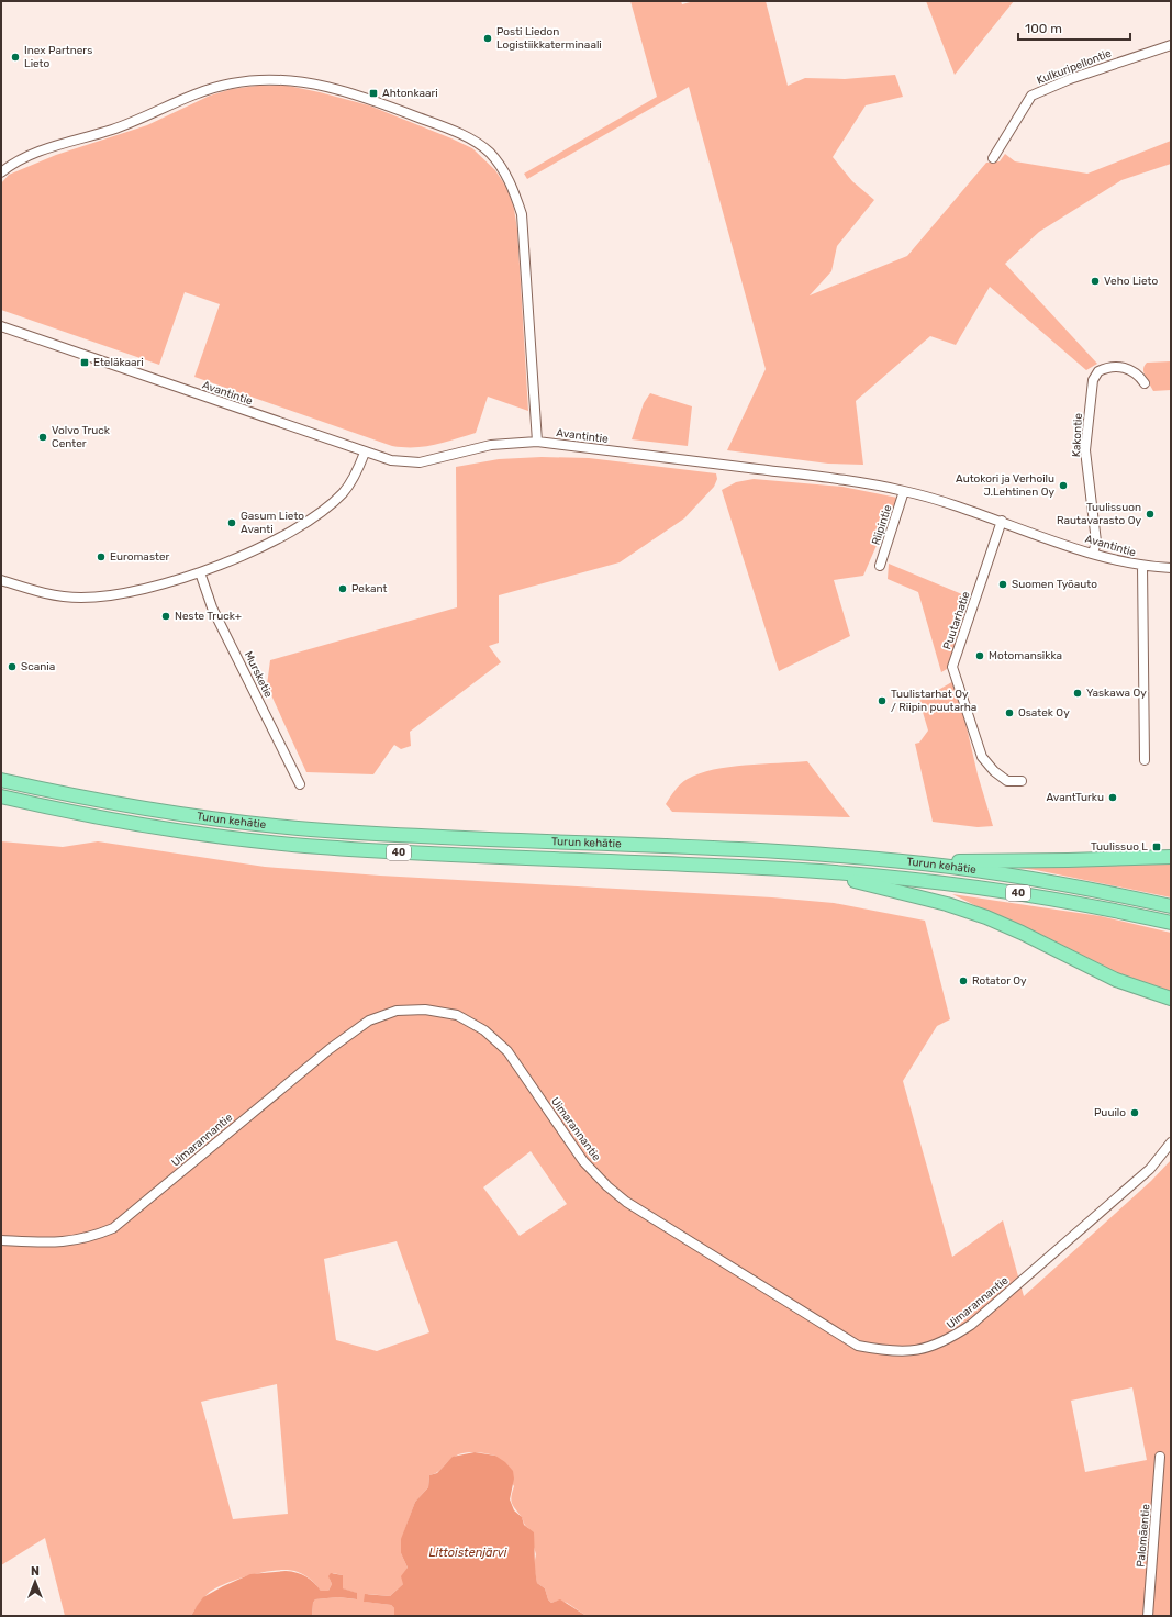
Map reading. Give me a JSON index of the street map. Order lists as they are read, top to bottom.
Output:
{
  "streets": {
    "highway": ["Turun kehätie", "40"],
    "street": [
      "Kulkuripellontie",
      "Avantintie",
      "Kakontie",
      "Riipintie",
      "Puutarhatie",
      "Mursketie",
      "Uimarannantie",
      "Palomäentie"
    ]
  },
  "crossings": [
    ["Avantintie", "Kakontie"],
    ["Avantintie", "Riipintie"],
    ["Avantintie", "Puutarhatie"]
  ],
  "water": ["Littoistenjärvi"],
  "places": {
    "other": [
      "Posti Liedon Logistiikkaterminaali",
      "Inex Partners Lieto",
      "Veho Lieto",
      "Volvo Truck Center",
      "Autokori ja Verhoilu J.Lehtinen Oy",
      "Tuulissuon Rautavarasto Oy",
      "Gasum Lieto Avanti",
      "Euromaster",
      "Suomen Työauto",
      "Pekant",
      "Neste Truck+",
      "Motomansikka",
      "Scania",
      "Yaskawa Oy",
      "Tuulistarhat Oy / Riipin puutarha",
      "Osatek Oy",
      "AvantTurku",
      "Rotator Oy",
      "Puuilo"
    ],
    "transit": ["Ahtonkaari", "Eteläkaari", "Tuulissuo L"]
  },
  "scale_bar": "100 m",
  "north": "top"
}
